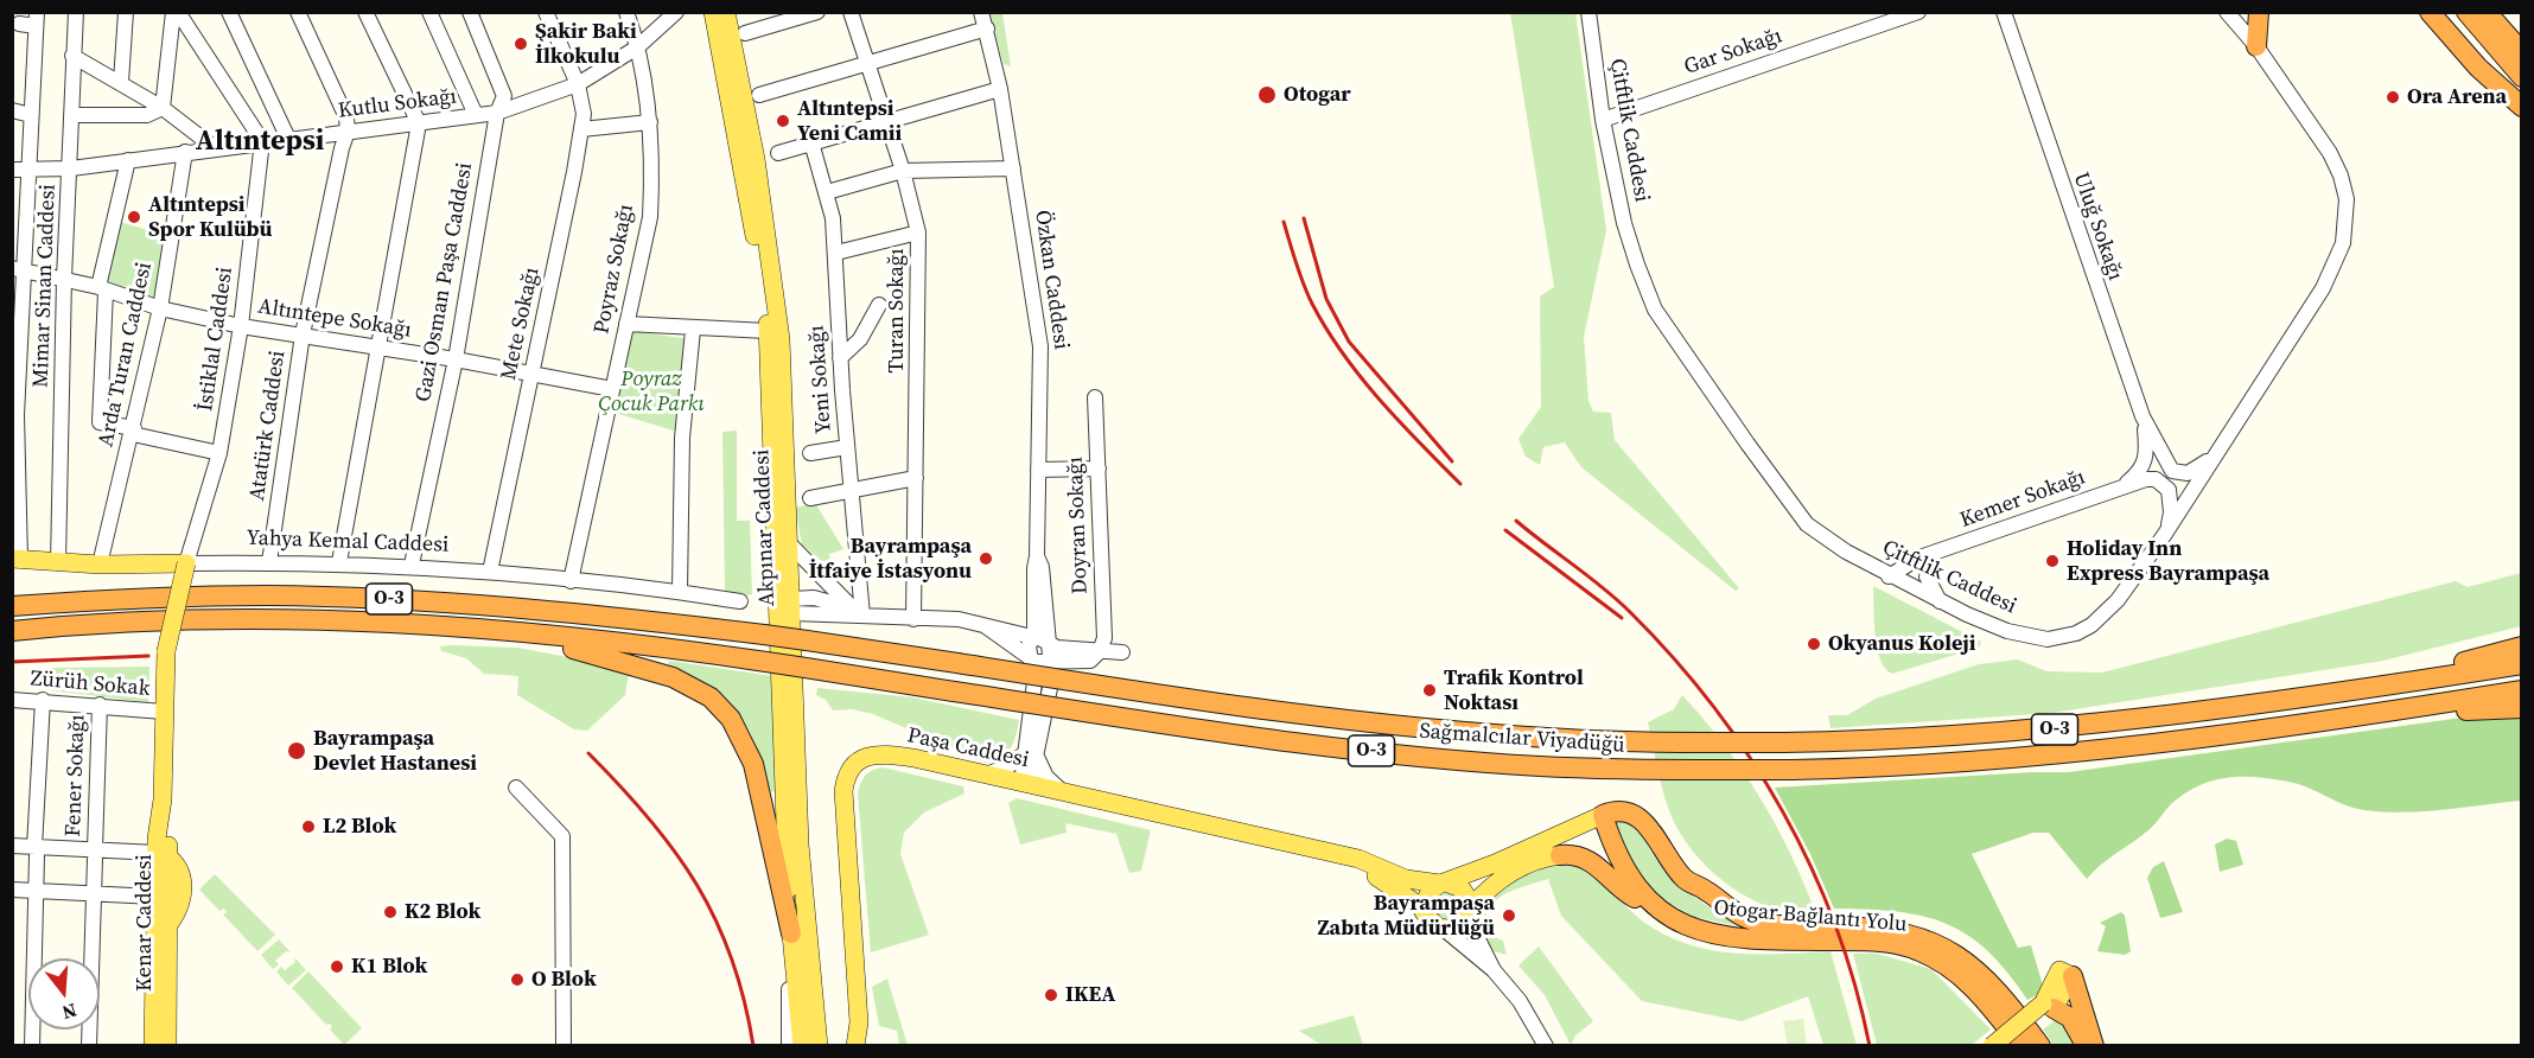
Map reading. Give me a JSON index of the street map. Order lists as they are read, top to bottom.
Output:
{
  "streets": {
    "highway": ["O-3", "Sağmalcılar Viyadüğü", "Otogar Bağlantı Yolu"],
    "main road": [
      "Akpınar Caddesi",
      "Yahya Kemal Caddesi",
      "Paşa Caddesi",
      "Kenar Caddesi"
    ],
    "street": [
      "Gar Sokağı",
      "Kutlu Sokağı",
      "Çitftlik Caddesi",
      "Uluğ Sokağı",
      "Poyraz Sokağı",
      "Özkan Caddesi",
      "Gazi Osman Paşa Caddesi",
      "Mimar Sinan Caddesi",
      "Turan Sokağı",
      "Altıntepe Sokağı",
      "Mete Sokağı",
      "İstiklal Caddesi",
      "Arda Turan Caddesi",
      "Yeni Sokağı",
      "Atatürk Caddesi",
      "Kemer Sokağı",
      "Doyran Sokağı",
      "Zürüh Sokak",
      "Fener Sokağı"
    ]
  },
  "crossings": [
    ["Gar Sokağı", "Çitftlik Caddesi"],
    ["Kutlu Sokağı", "Poyraz Sokağı"],
    ["Kutlu Sokağı", "Gazi Osman Paşa Caddesi"],
    ["Kutlu Sokağı", "Mimar Sinan Caddesi"],
    ["Kutlu Sokağı", "Mete Sokağı"],
    ["Kutlu Sokağı", "İstiklal Caddesi"],
    ["Kutlu Sokağı", "Arda Turan Caddesi"],
    ["Kutlu Sokağı", "Atatürk Caddesi"],
    ["Çitftlik Caddesi", "Kemer Sokağı"],
    ["Poyraz Sokağı", "Altıntepe Sokağı"],
    ["Poyraz Sokağı", "Yahya Kemal Caddesi"],
    ["Gazi Osman Paşa Caddesi", "Altıntepe Sokağı"],
    ["Gazi Osman Paşa Caddesi", "Yahya Kemal Caddesi"],
    ["Mimar Sinan Caddesi", "Altıntepe Sokağı"],
    ["Mimar Sinan Caddesi", "Yahya Kemal Caddesi"],
    ["Altıntepe Sokağı", "Mete Sokağı"],
    ["Altıntepe Sokağı", "İstiklal Caddesi"],
    ["Altıntepe Sokağı", "Arda Turan Caddesi"],
    ["Altıntepe Sokağı", "Atatürk Caddesi"],
    ["Mete Sokağı", "Yahya Kemal Caddesi"],
    ["İstiklal Caddesi", "Yahya Kemal Caddesi"],
    ["İstiklal Caddesi", "Kenar Caddesi"],
    ["Arda Turan Caddesi", "Yahya Kemal Caddesi"],
    ["Atatürk Caddesi", "Yahya Kemal Caddesi"],
    ["Yahya Kemal Caddesi", "Kenar Caddesi"],
    ["O-3", "Sağmalcılar Viyadüğü"],
    ["Zürüh Sokak", "Fener Sokağı"],
    ["Zürüh Sokak", "Kenar Caddesi"]
  ],
  "districts": ["Altıntepsi"],
  "parks": ["Poyraz Çocuk Parkı"],
  "places": [
    "Şakir Baki İlkokulu",
    "Otogar",
    "Ora Arena",
    "Altıntepsi Yeni Camii",
    "Altıntepsi Spor Kulübü",
    "Bayrampaşa İtfaiye İstasyonu",
    "Holiday Inn Express Bayrampaşa",
    "Okyanus Koleji",
    "Trafik Kontrol Noktası",
    "Bayrampaşa Devlet Hastanesi",
    "L2 Blok",
    "K2 Blok",
    "Bayrampaşa Zabıta Müdürlüğü",
    "K1 Blok",
    "O Blok",
    "IKEA"
  ],
  "north": "bottom"
}
